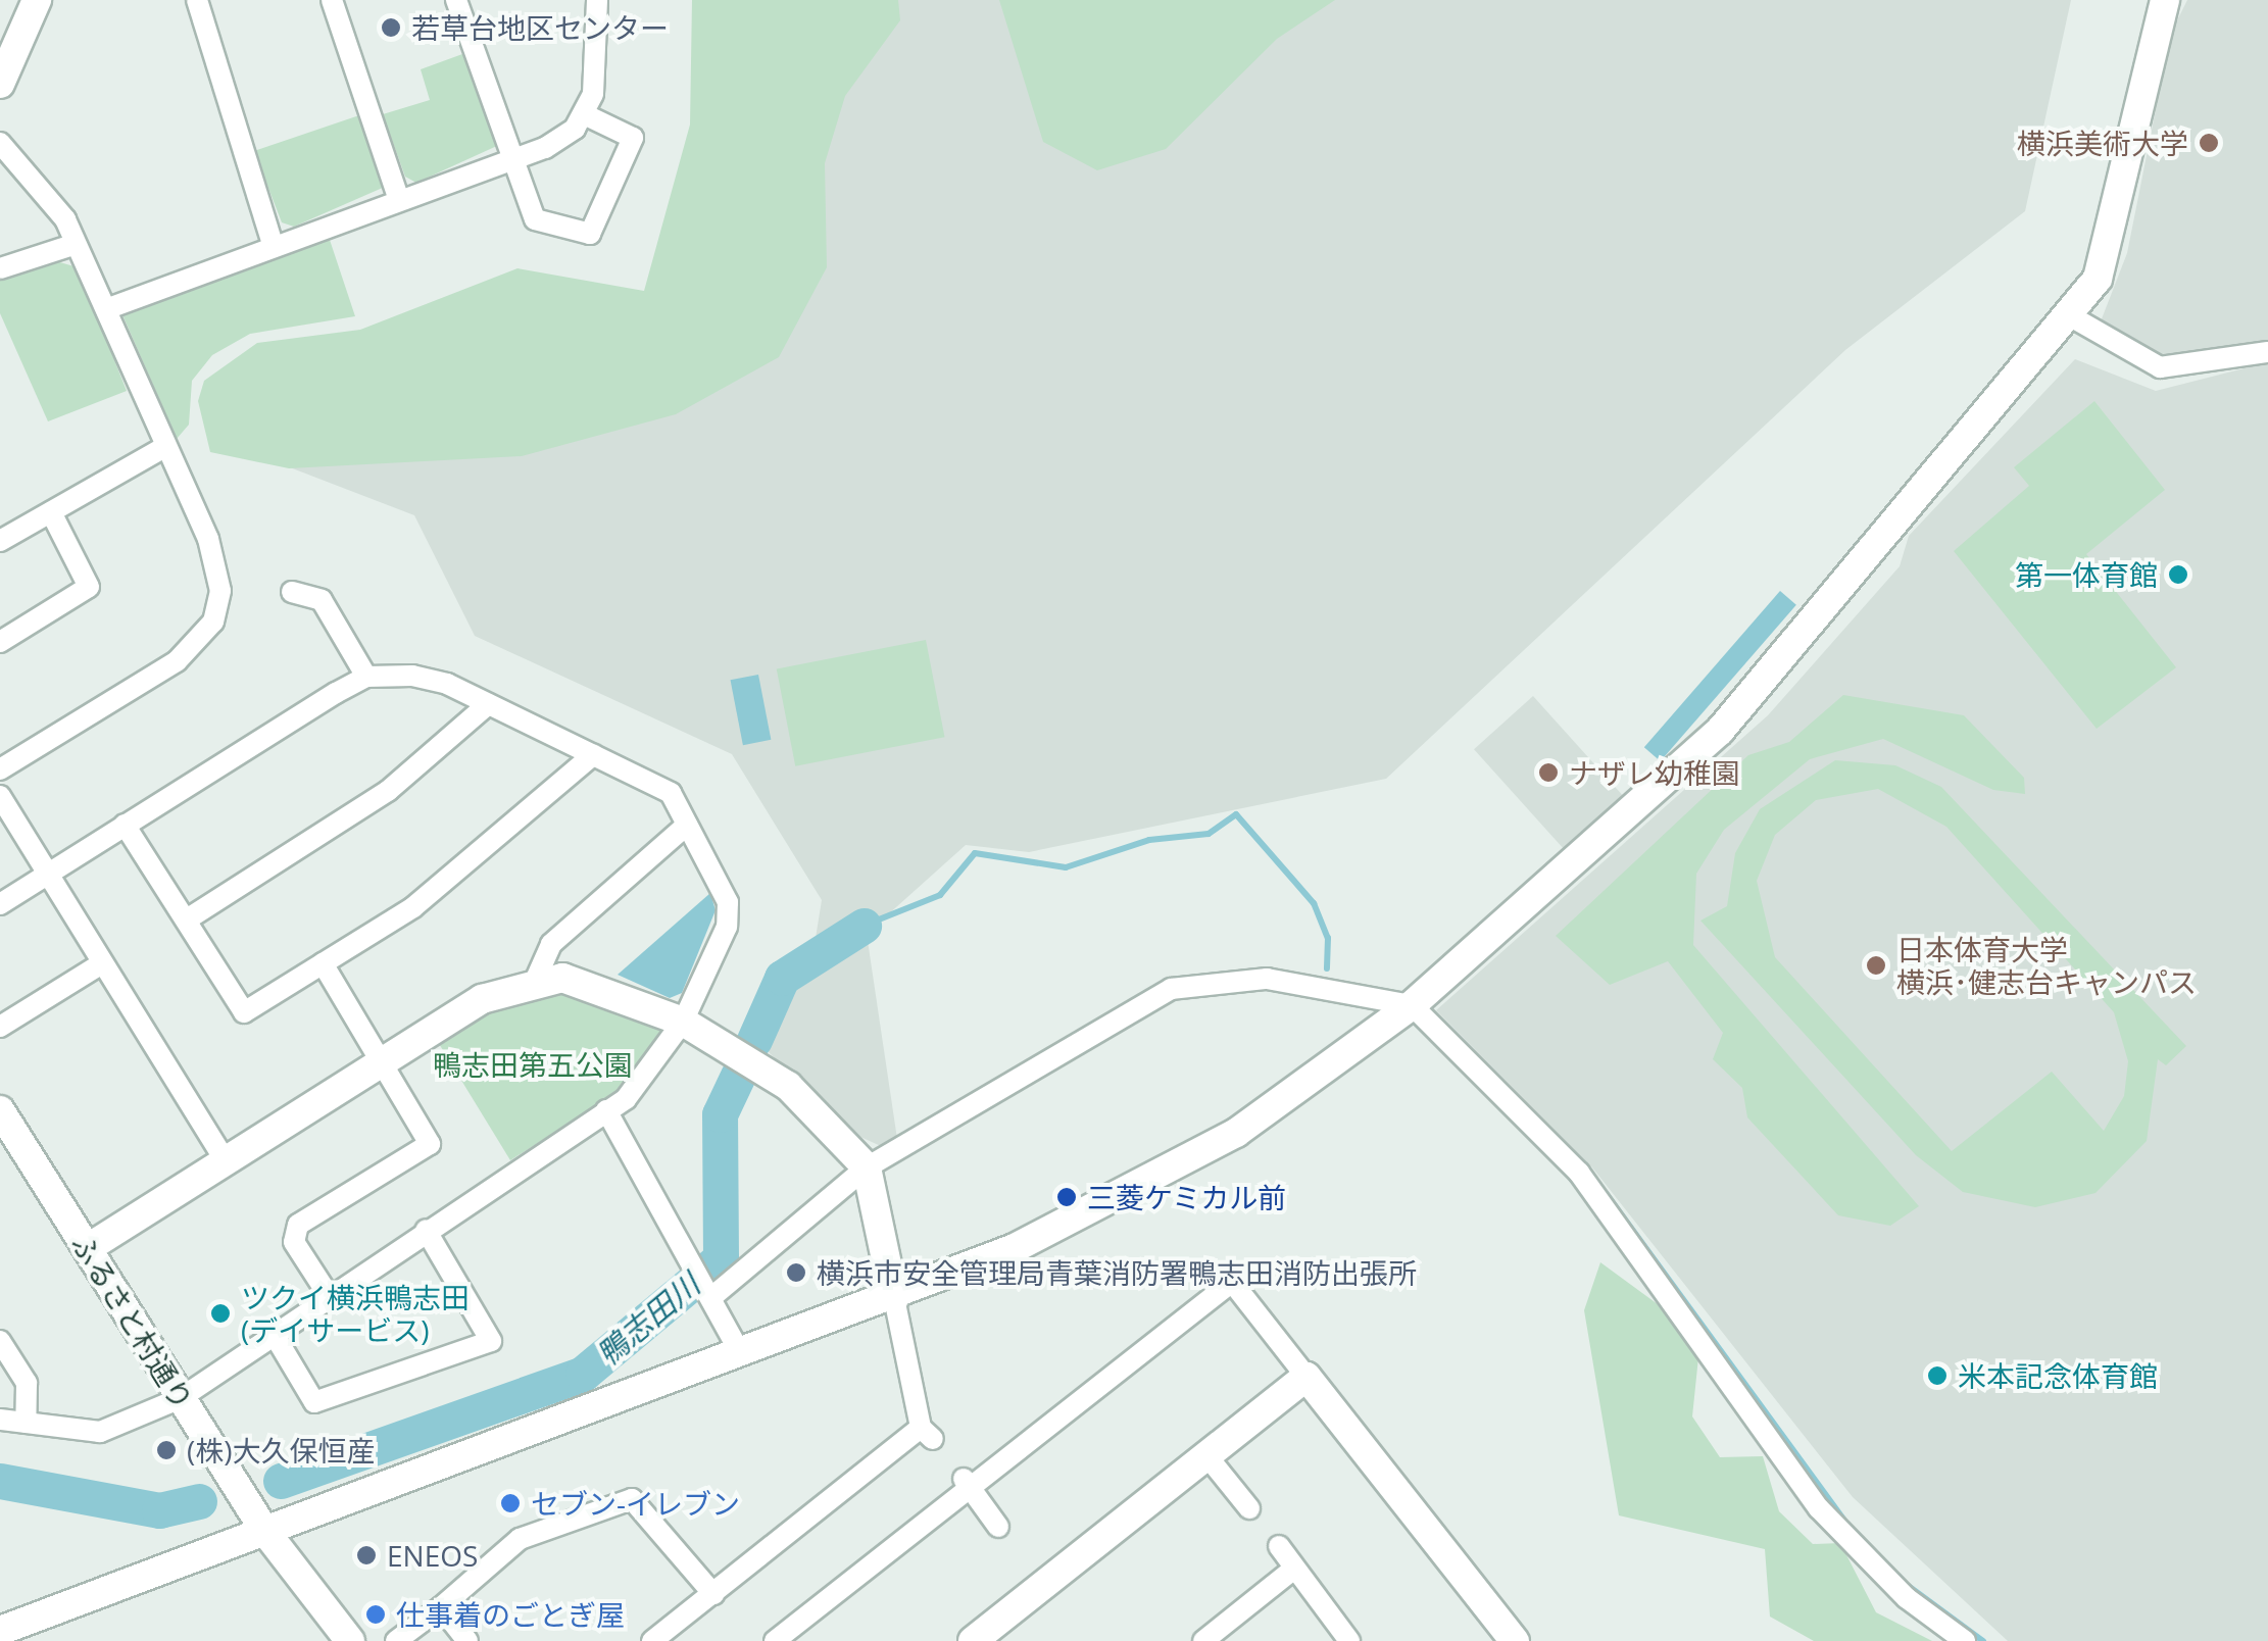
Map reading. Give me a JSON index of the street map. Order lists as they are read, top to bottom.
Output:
{
  "streets": {
    "street": ["ふるさと村通り"]
  },
  "water": ["鴨志田川"],
  "parks": ["鴨志田第五公園"],
  "places": [
    "若草台地区センター",
    "横浜美術大学",
    "第一体育館",
    "ナザレ幼稚園",
    "日本体育大学 横浜･健志台キャンパス",
    "三菱ケミカル前",
    "横浜市安全管理局青葉消防署鴨志田消防出張所",
    "ツクイ横浜鴨志田 (デイサービス)",
    "米本記念体育館",
    "(株)大久保恒産",
    "セブン-イレブン",
    "ENEOS",
    "仕事着のごとぎ屋"
  ]
}
